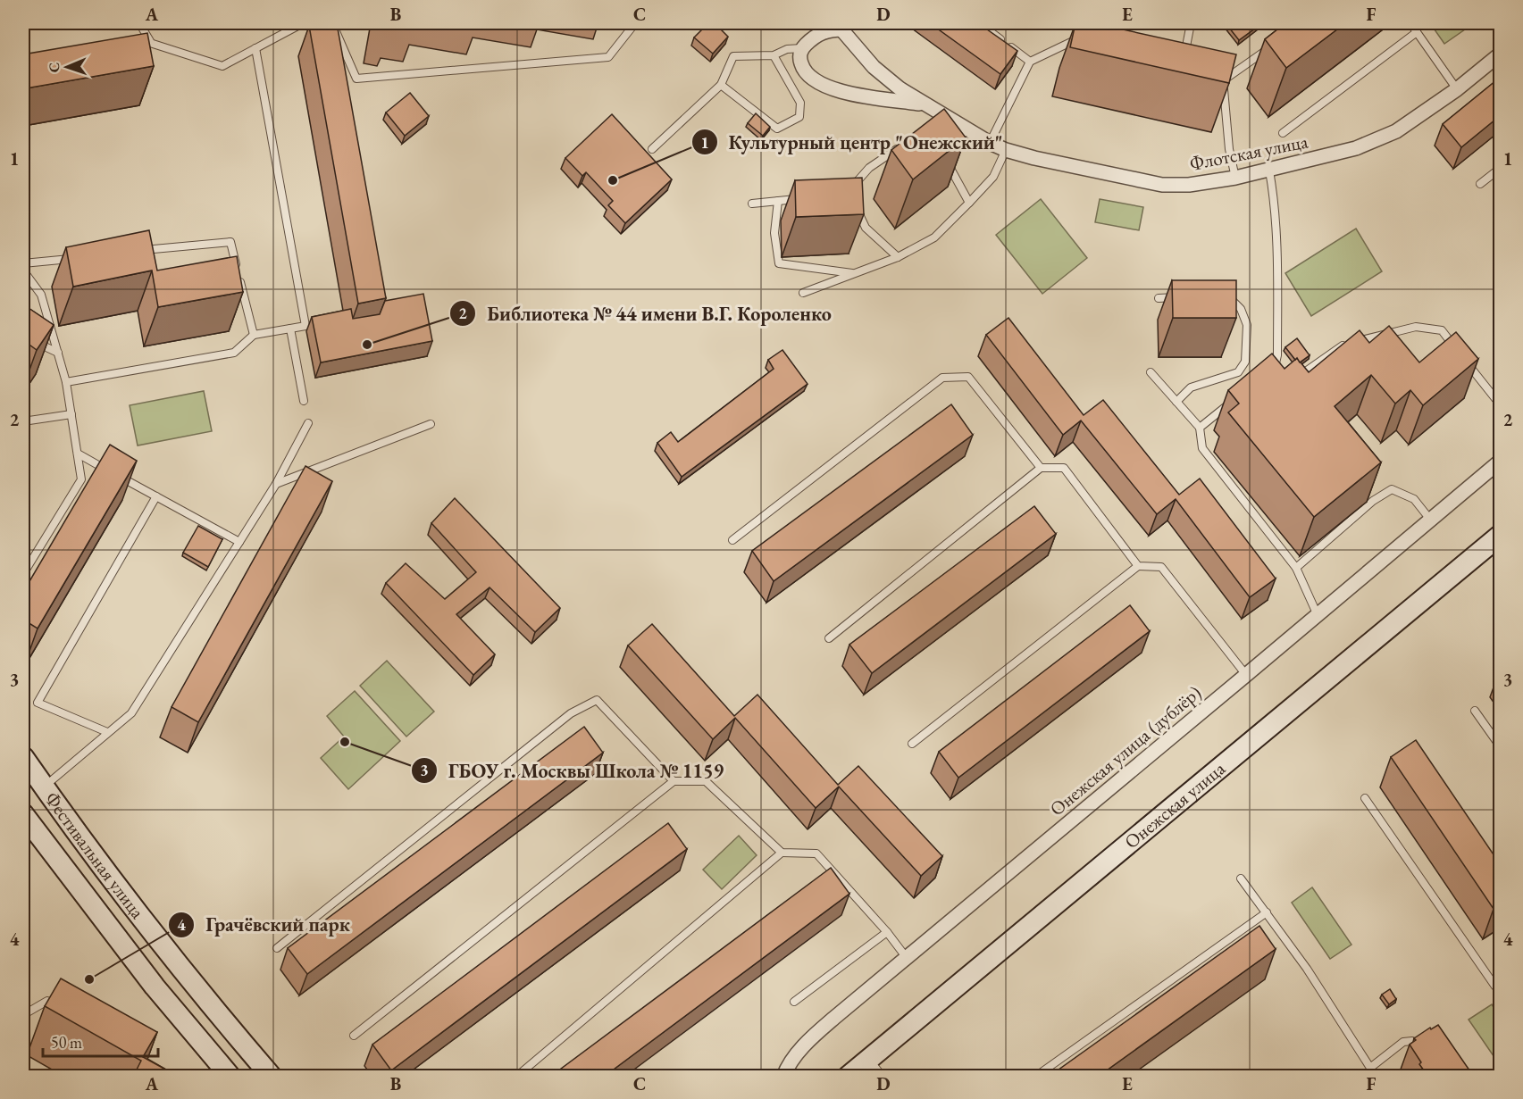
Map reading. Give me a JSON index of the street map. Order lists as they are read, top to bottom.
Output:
{
  "streets": {
    "main road": ["Онежская улица", "Фестивальная улица"],
    "street": ["Флотская улица", "Онежская улица (дублёр)"]
  },
  "places": [
    "Культурный центр \"Онежский\"",
    "Библиотека № 44 имени В.Г. Короленко",
    "ГБОУ г. Москвы Школа № 1159",
    "Грачёвский парк"
  ],
  "scale_bar": "50 m",
  "north": "left",
  "grid": {
    "columns": [
      "A",
      "B",
      "C",
      "D",
      "E",
      "F"
    ],
    "rows": [
      "1",
      "2",
      "3",
      "4"
    ]
  }
}
